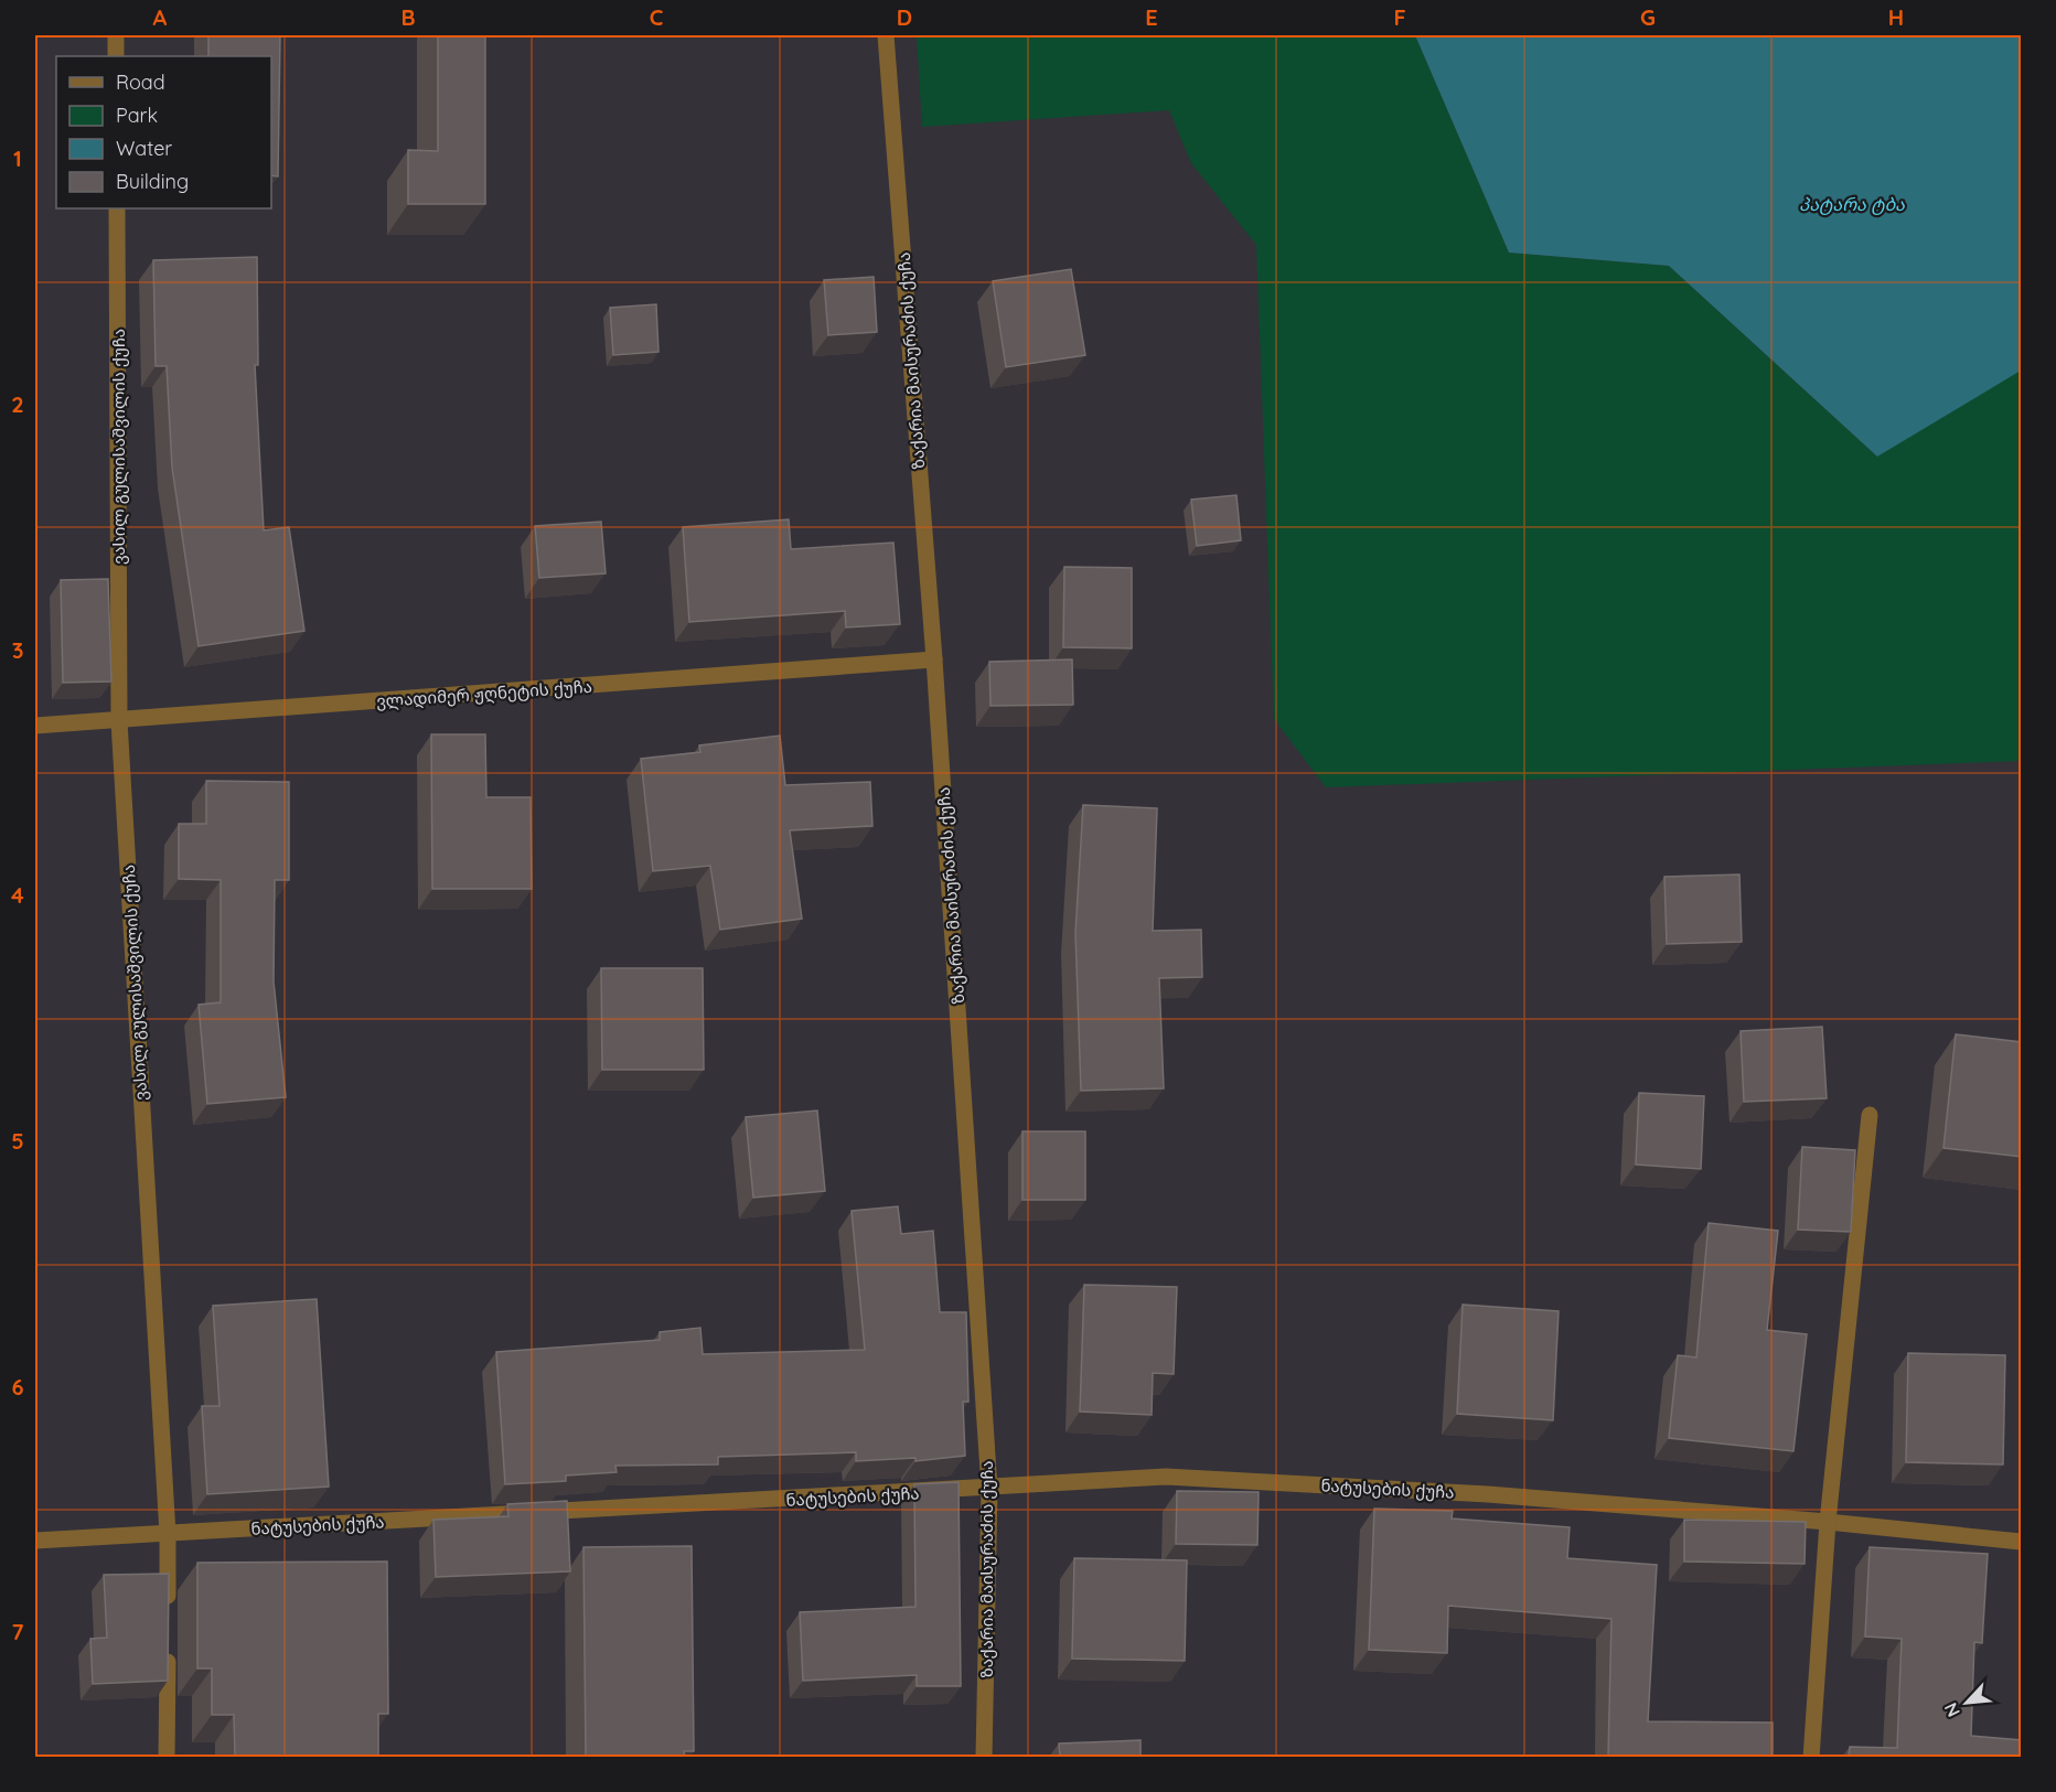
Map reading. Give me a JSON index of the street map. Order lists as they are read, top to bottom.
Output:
{
  "streets": {
    "street": [
      "ზაქარია მაისურაძის ქუჩა",
      "ვასილ გულისაშვილის ქუჩა",
      "ვლადიმერ ჟღნეტის ქუჩა",
      "ნატუსების ქუჩა"
    ]
  },
  "crossings": [
    ["ზაქარია მაისურაძის ქუჩა", "ვლადიმერ ჟღნეტის ქუჩა"],
    ["ზაქარია მაისურაძის ქუჩა", "ნატუსების ქუჩა"],
    ["ვასილ გულისაშვილის ქუჩა", "ვლადიმერ ჟღნეტის ქუჩა"],
    ["ვასილ გულისაშვილის ქუჩა", "ნატუსების ქუჩა"]
  ],
  "water": ["პატარა ტბა"],
  "legend": [
    "Road",
    "Park",
    "Water",
    "Building"
  ],
  "north": "bottom left",
  "grid": {
    "columns": [
      "A",
      "B",
      "C",
      "D",
      "E",
      "F",
      "G",
      "H"
    ],
    "rows": [
      "1",
      "2",
      "3",
      "4",
      "5",
      "6",
      "7"
    ]
  }
}
